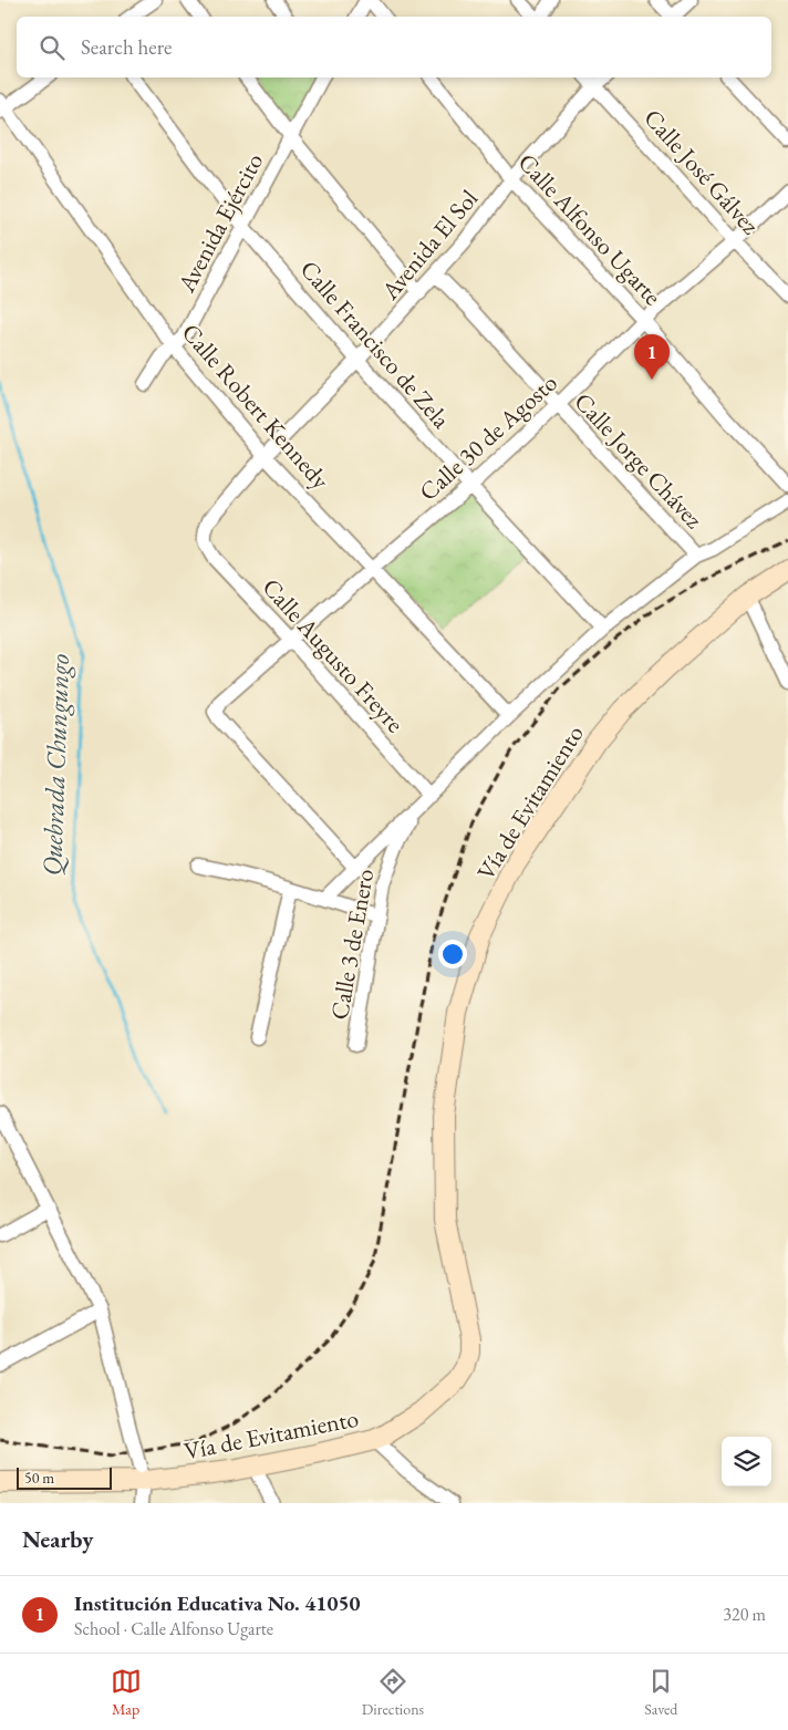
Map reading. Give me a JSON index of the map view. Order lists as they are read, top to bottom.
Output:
{
  "streets": {
    "main road": ["Vía de Evitamiento"],
    "street": [
      "Calle José Gálvez",
      "Avenida Ejército",
      "Calle Alfonso Ugarte",
      "Avenida El Sol",
      "Calle Francisco de Zela",
      "Calle Robert Kennedy",
      "Calle 30 de Agosto",
      "Calle Jorge Chávez",
      "Calle Augusto Freyre",
      "Calle 3 de Enero"
    ]
  },
  "crossings": [
    ["Calle José Gálvez", "Avenida El Sol"],
    ["Calle José Gálvez", "Calle 30 de Agosto"],
    ["Avenida Ejército", "Calle Francisco de Zela"],
    ["Avenida Ejército", "Calle Robert Kennedy"],
    ["Calle Alfonso Ugarte", "Avenida El Sol"],
    ["Calle Alfonso Ugarte", "Calle 30 de Agosto"],
    ["Avenida El Sol", "Calle Francisco de Zela"],
    ["Avenida El Sol", "Calle Robert Kennedy"],
    ["Avenida El Sol", "Calle Jorge Chávez"],
    ["Avenida El Sol", "Calle Augusto Freyre"],
    ["Calle Francisco de Zela", "Calle 30 de Agosto"],
    ["Calle Robert Kennedy", "Calle 30 de Agosto"],
    ["Calle 30 de Agosto", "Calle Jorge Chávez"],
    ["Calle 30 de Agosto", "Calle Augusto Freyre"],
    ["Calle Augusto Freyre", "Calle 3 de Enero"]
  ],
  "water": ["Quebrada Chungungo"],
  "scale_bar": "50 m",
  "page": {
    "search": "Search here",
    "pins": "1",
    "scale": "50 m",
    "heading": "Nearby",
    "list": [
      {
        "mark": "1",
        "name": "Institución Educativa No. 41050",
        "note": "School · Calle Alfonso Ugarte",
        "value": "320 m"
      }
    ],
    "nav": ["Map", "Directions", "Saved"]
  }
}
